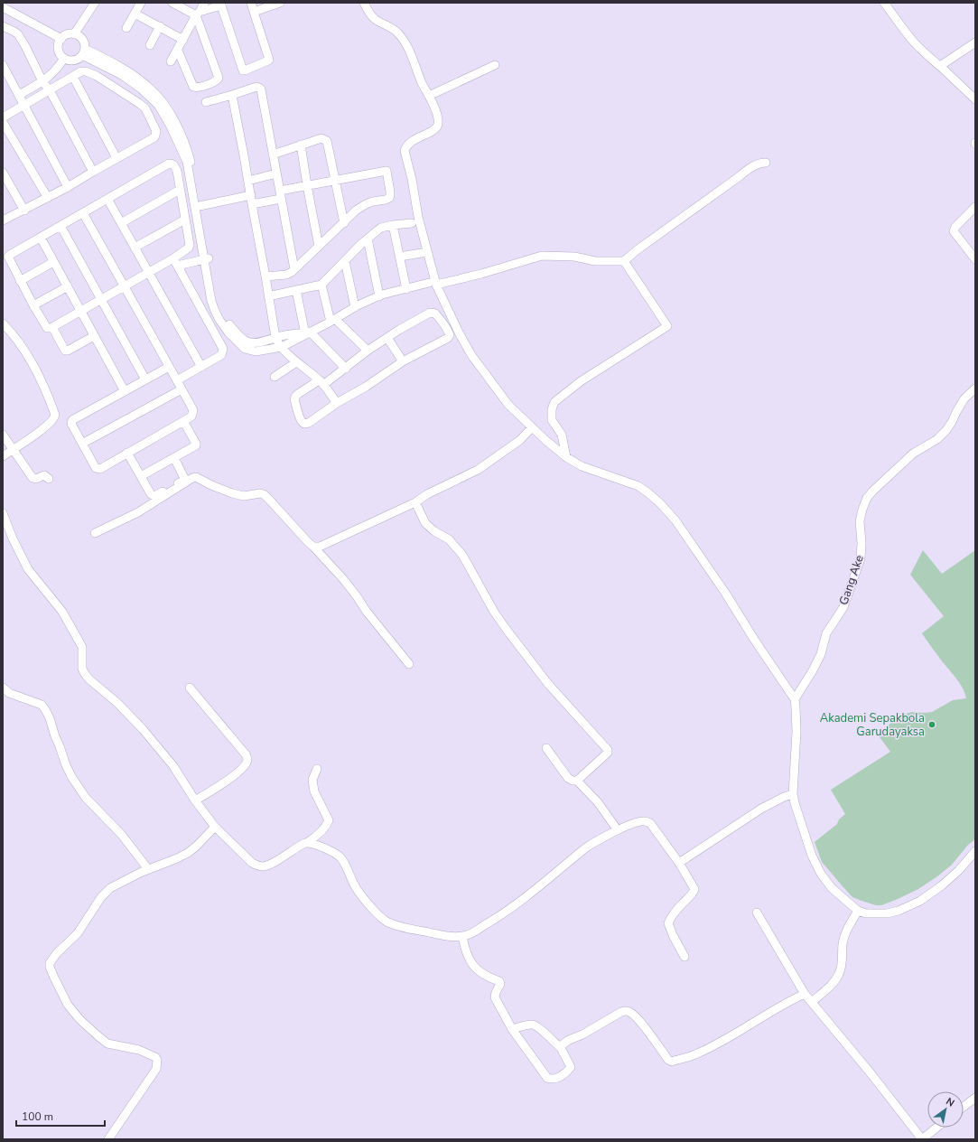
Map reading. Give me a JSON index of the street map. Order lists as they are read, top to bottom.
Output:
{
  "streets": {
    "street": ["Gang Ake"]
  },
  "places": ["Akademi Sepakbola Garudayaksa"],
  "scale_bar": "100 m",
  "north": "top right"
}
